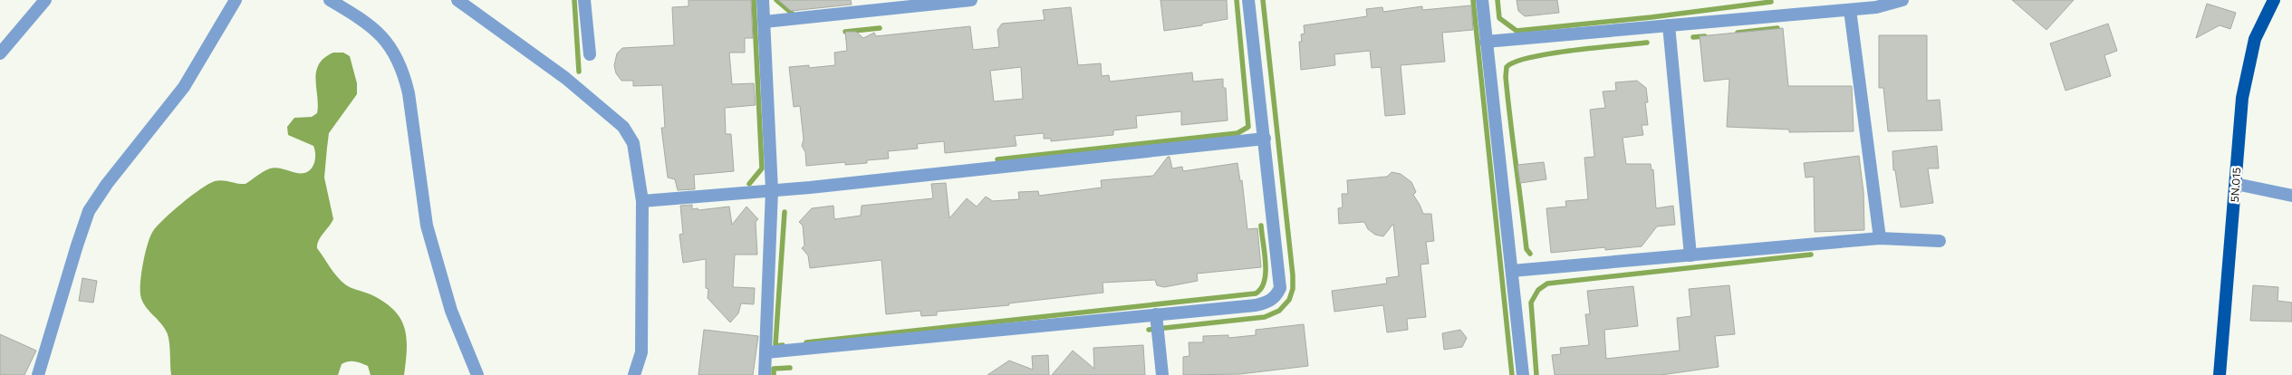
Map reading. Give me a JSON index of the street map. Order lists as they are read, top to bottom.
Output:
{
  "streets": {
    "main road": ["5N.015"]
  }
}
